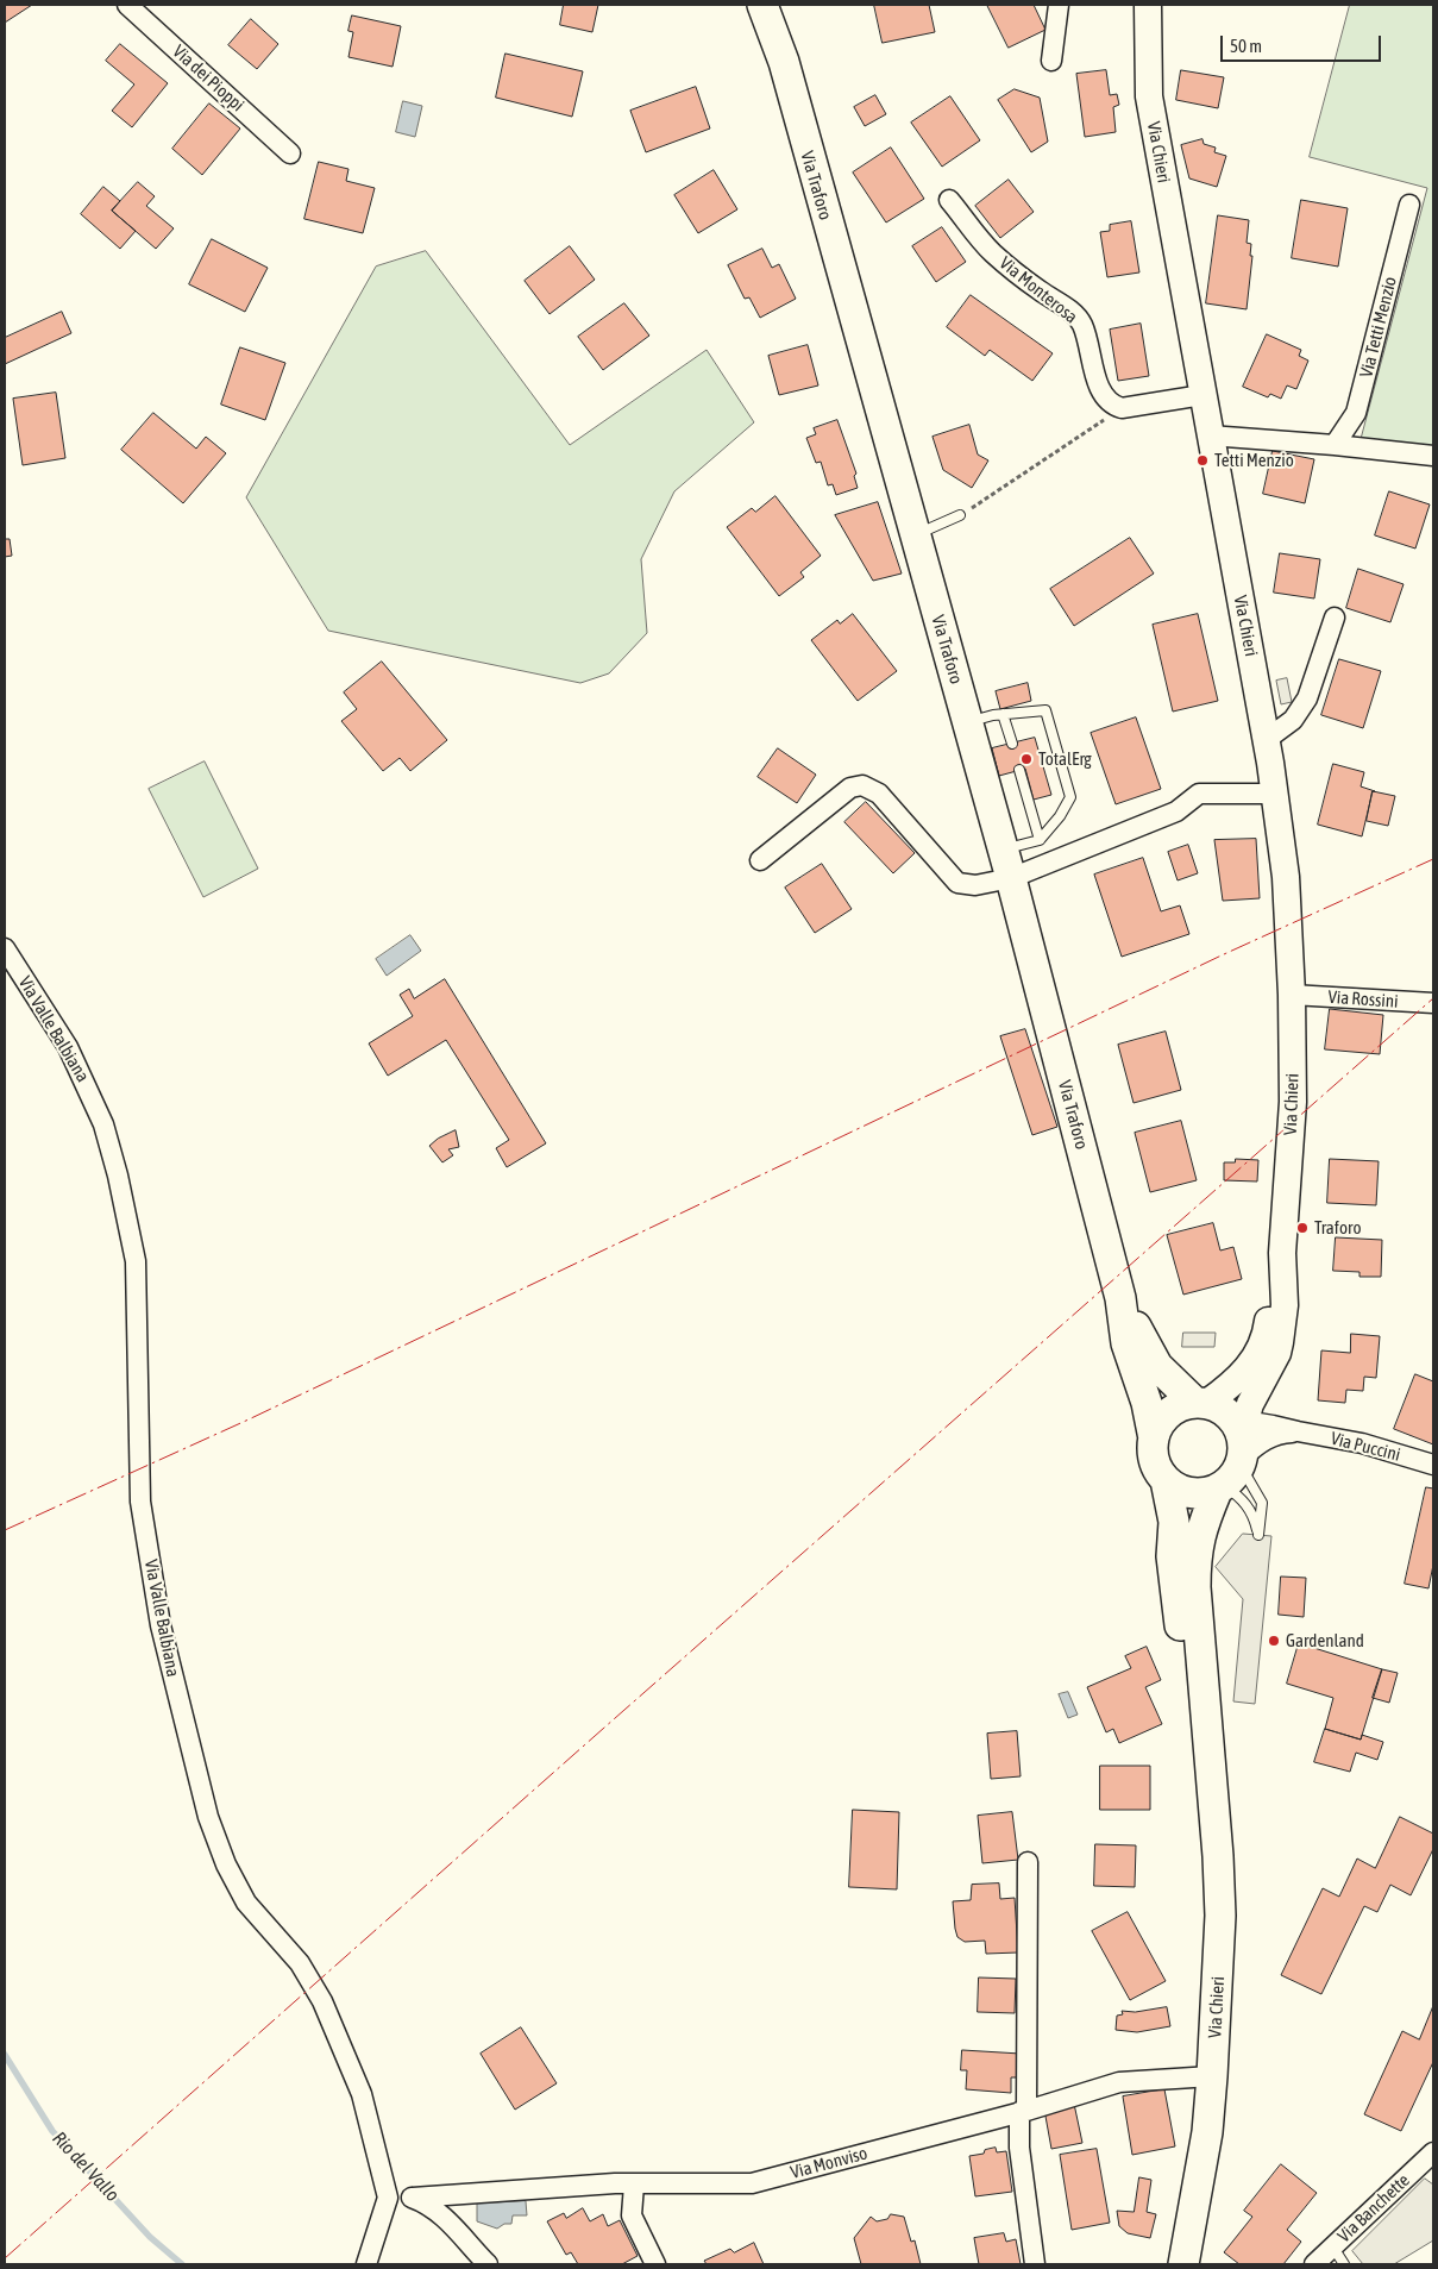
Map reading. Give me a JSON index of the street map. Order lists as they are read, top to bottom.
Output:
{
  "streets": {
    "main road": ["Via Chieri", "Via Traforo"],
    "street": [
      "Via dei Pioppi",
      "Via Monterosa",
      "Via Tetti Menzio",
      "Via Rossini",
      "Via Valle Balbiana",
      "Via Puccini",
      "Via Monviso",
      "Via Banchette"
    ]
  },
  "crossings": [
    ["Via Chieri", "Via Traforo"],
    ["Via Chieri", "Via Rossini"],
    ["Via Chieri", "Via Puccini"],
    ["Via Chieri", "Via Monviso"],
    ["Via Traforo", "Via Puccini"],
    ["Via Valle Balbiana", "Via Monviso"]
  ],
  "water": ["Rio del Vallo"],
  "places": [
    "Tetti Menzio",
    "TotalErg",
    "Traforo",
    "Gardenland"
  ],
  "scale_bar": "50 m"
}
